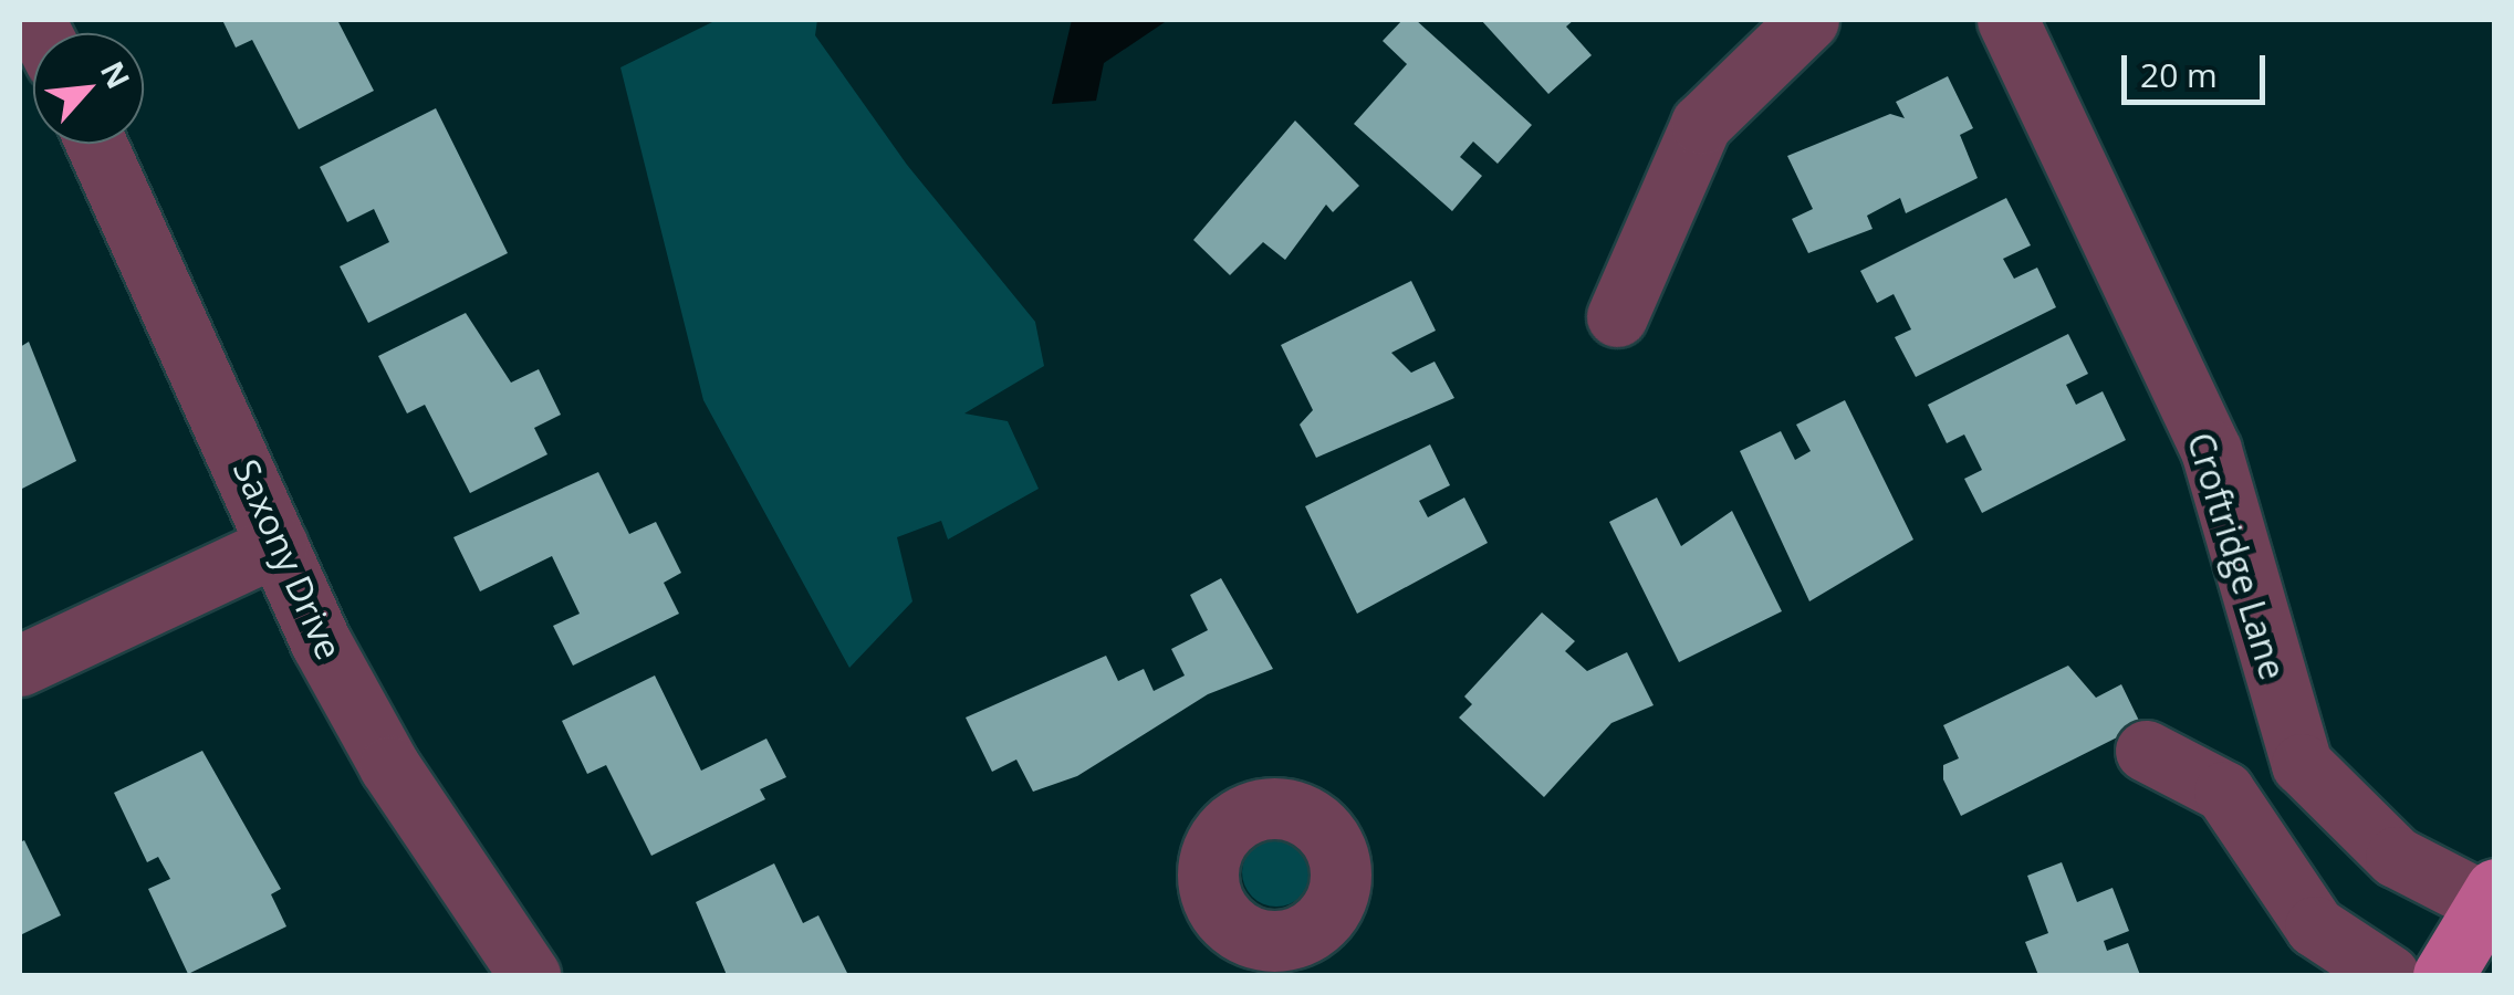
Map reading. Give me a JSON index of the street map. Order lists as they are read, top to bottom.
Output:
{
  "streets": {
    "street": ["Croftridge Lane", "Saxony Drive"]
  },
  "scale_bar": "20 m",
  "north": "top right"
}
